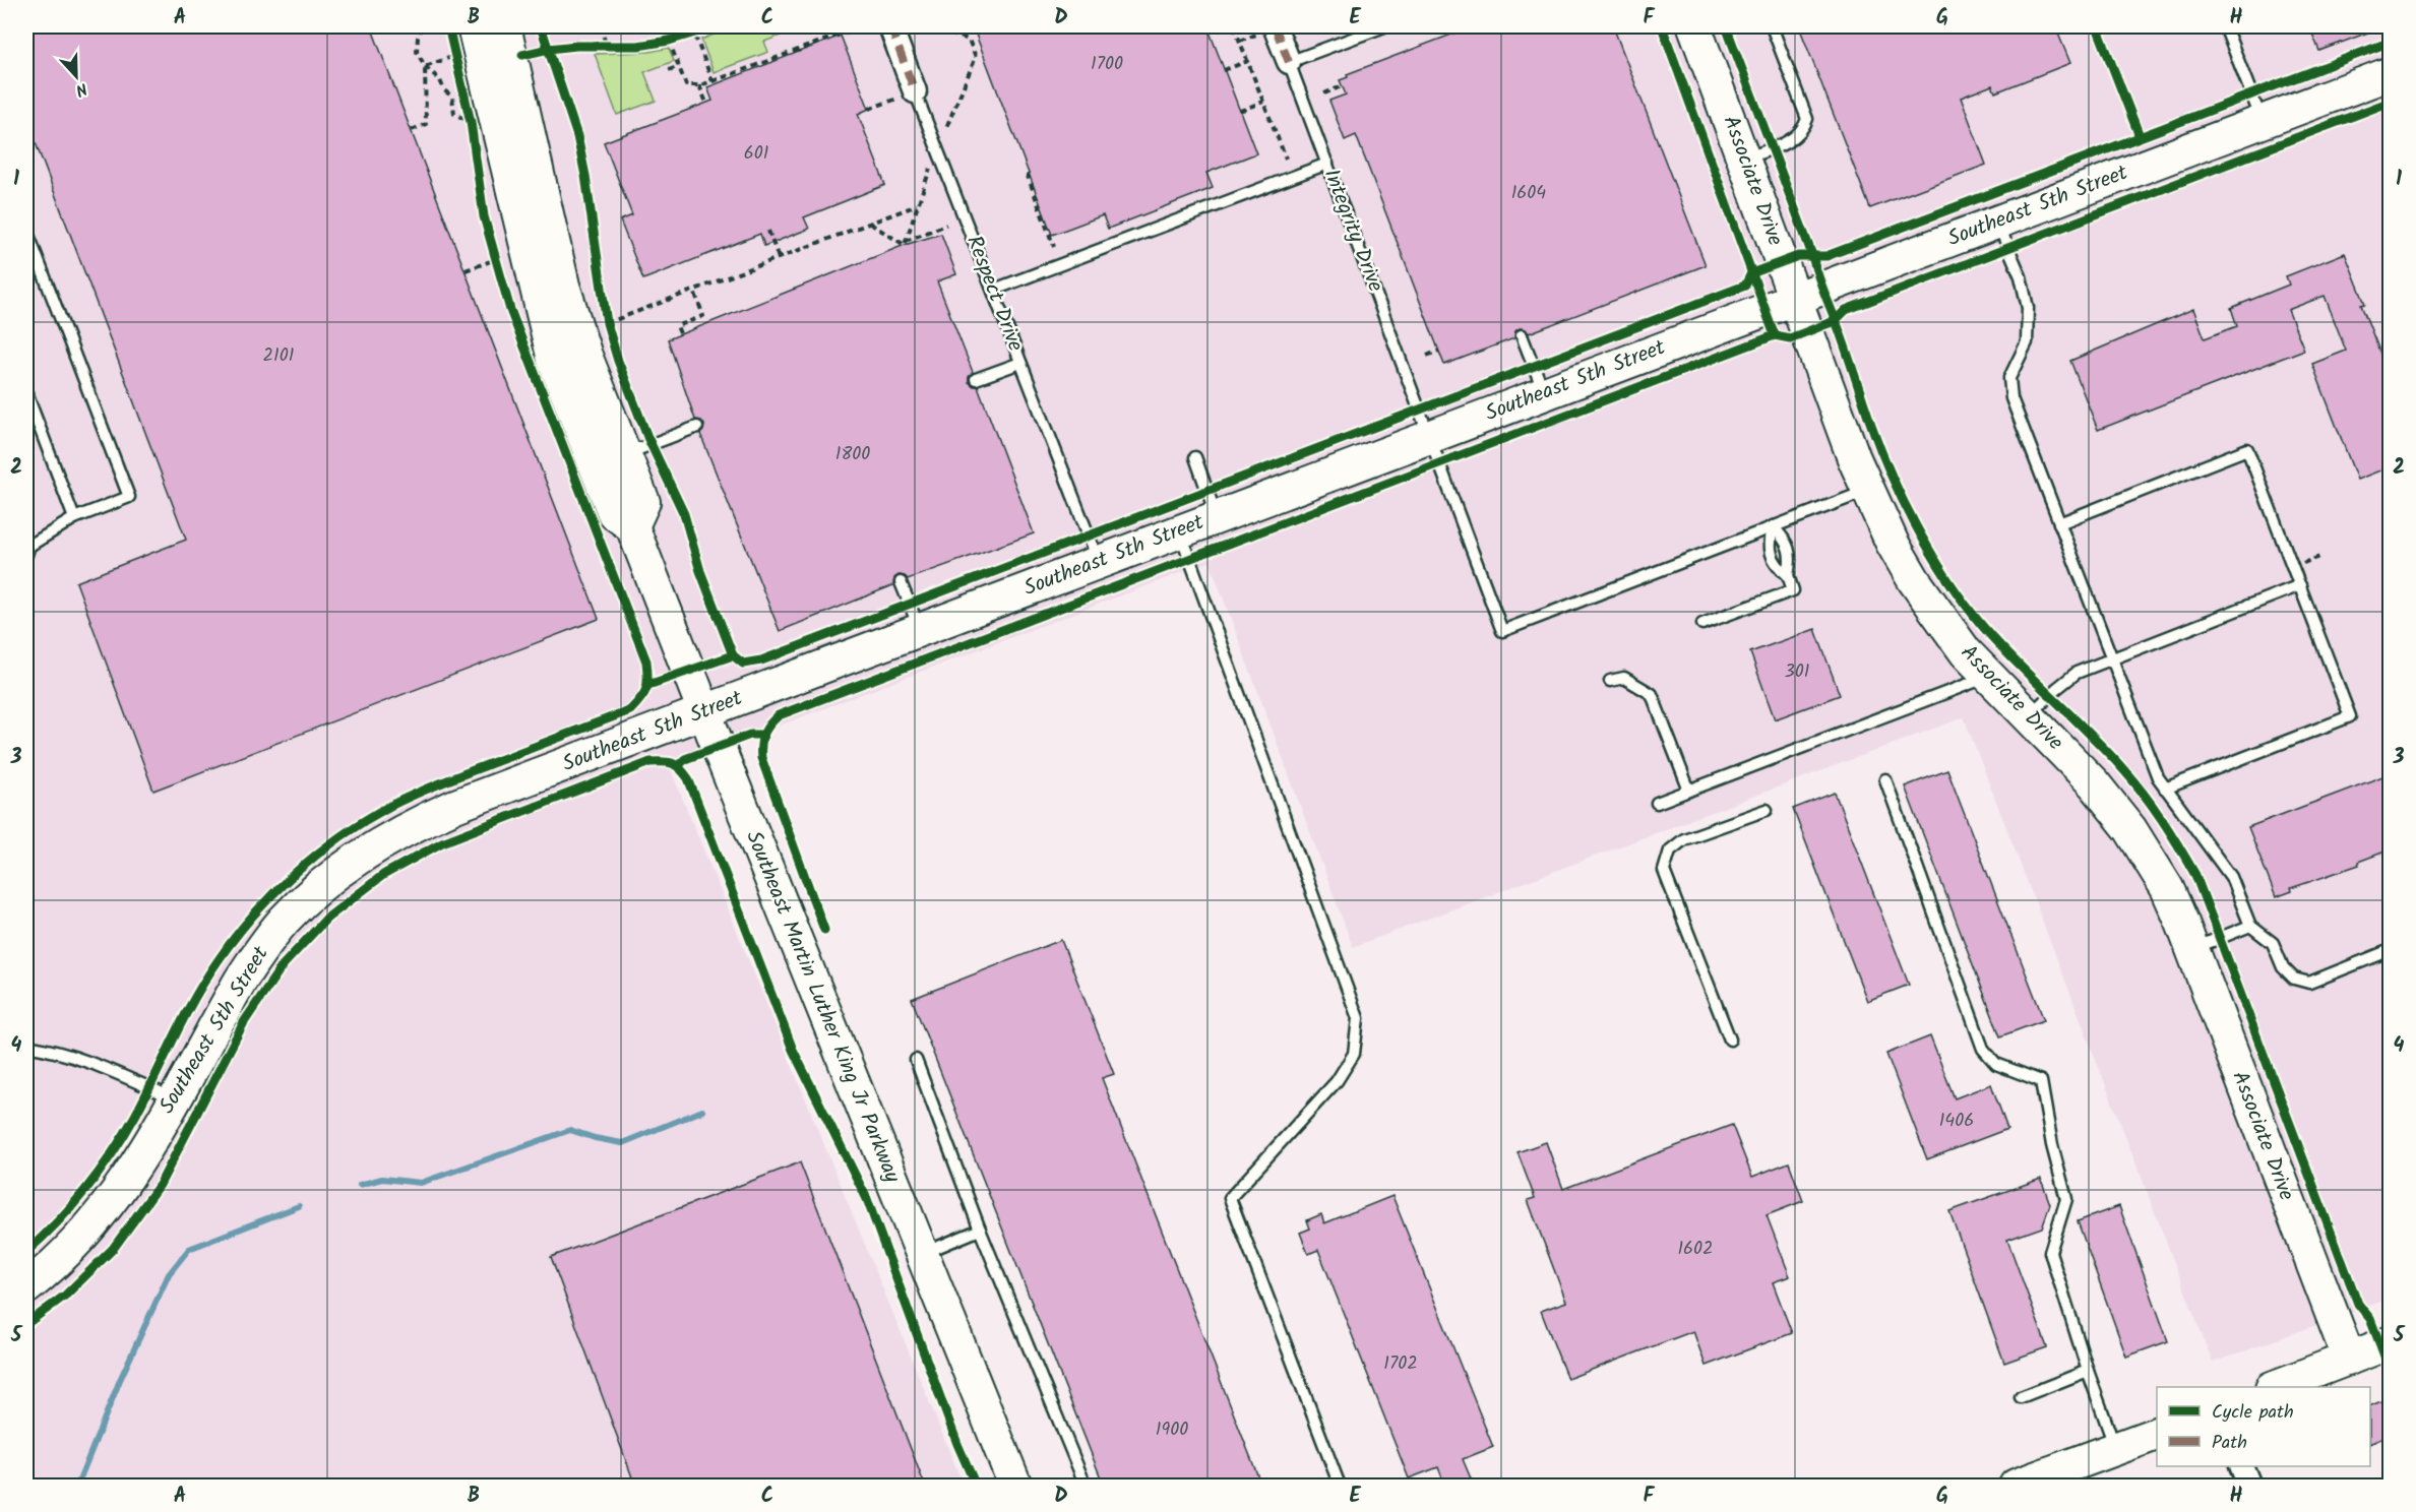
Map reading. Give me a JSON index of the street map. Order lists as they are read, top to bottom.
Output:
{
  "streets": {
    "street": [
      "Associate Drive",
      "Southeast 5th Street",
      "Integrity Drive",
      "Respect Drive",
      "Southeast Martin Luther King Jr Parkway"
    ]
  },
  "crossings": [
    ["Associate Drive", "Southeast 5th Street"],
    ["Southeast 5th Street", "Integrity Drive"],
    ["Southeast 5th Street", "Respect Drive"],
    ["Southeast 5th Street", "Southeast Martin Luther King Jr Parkway"]
  ],
  "house_numbers": [
    "1700",
    "601",
    "1604",
    "2101",
    "1800",
    "301",
    "1406",
    "1602",
    "1702",
    "1900"
  ],
  "legend": ["Cycle path", "Path"],
  "north": "bottom",
  "grid": {
    "columns": [
      "A",
      "B",
      "C",
      "D",
      "E",
      "F",
      "G",
      "H"
    ],
    "rows": [
      "1",
      "2",
      "3",
      "4",
      "5"
    ]
  }
}
